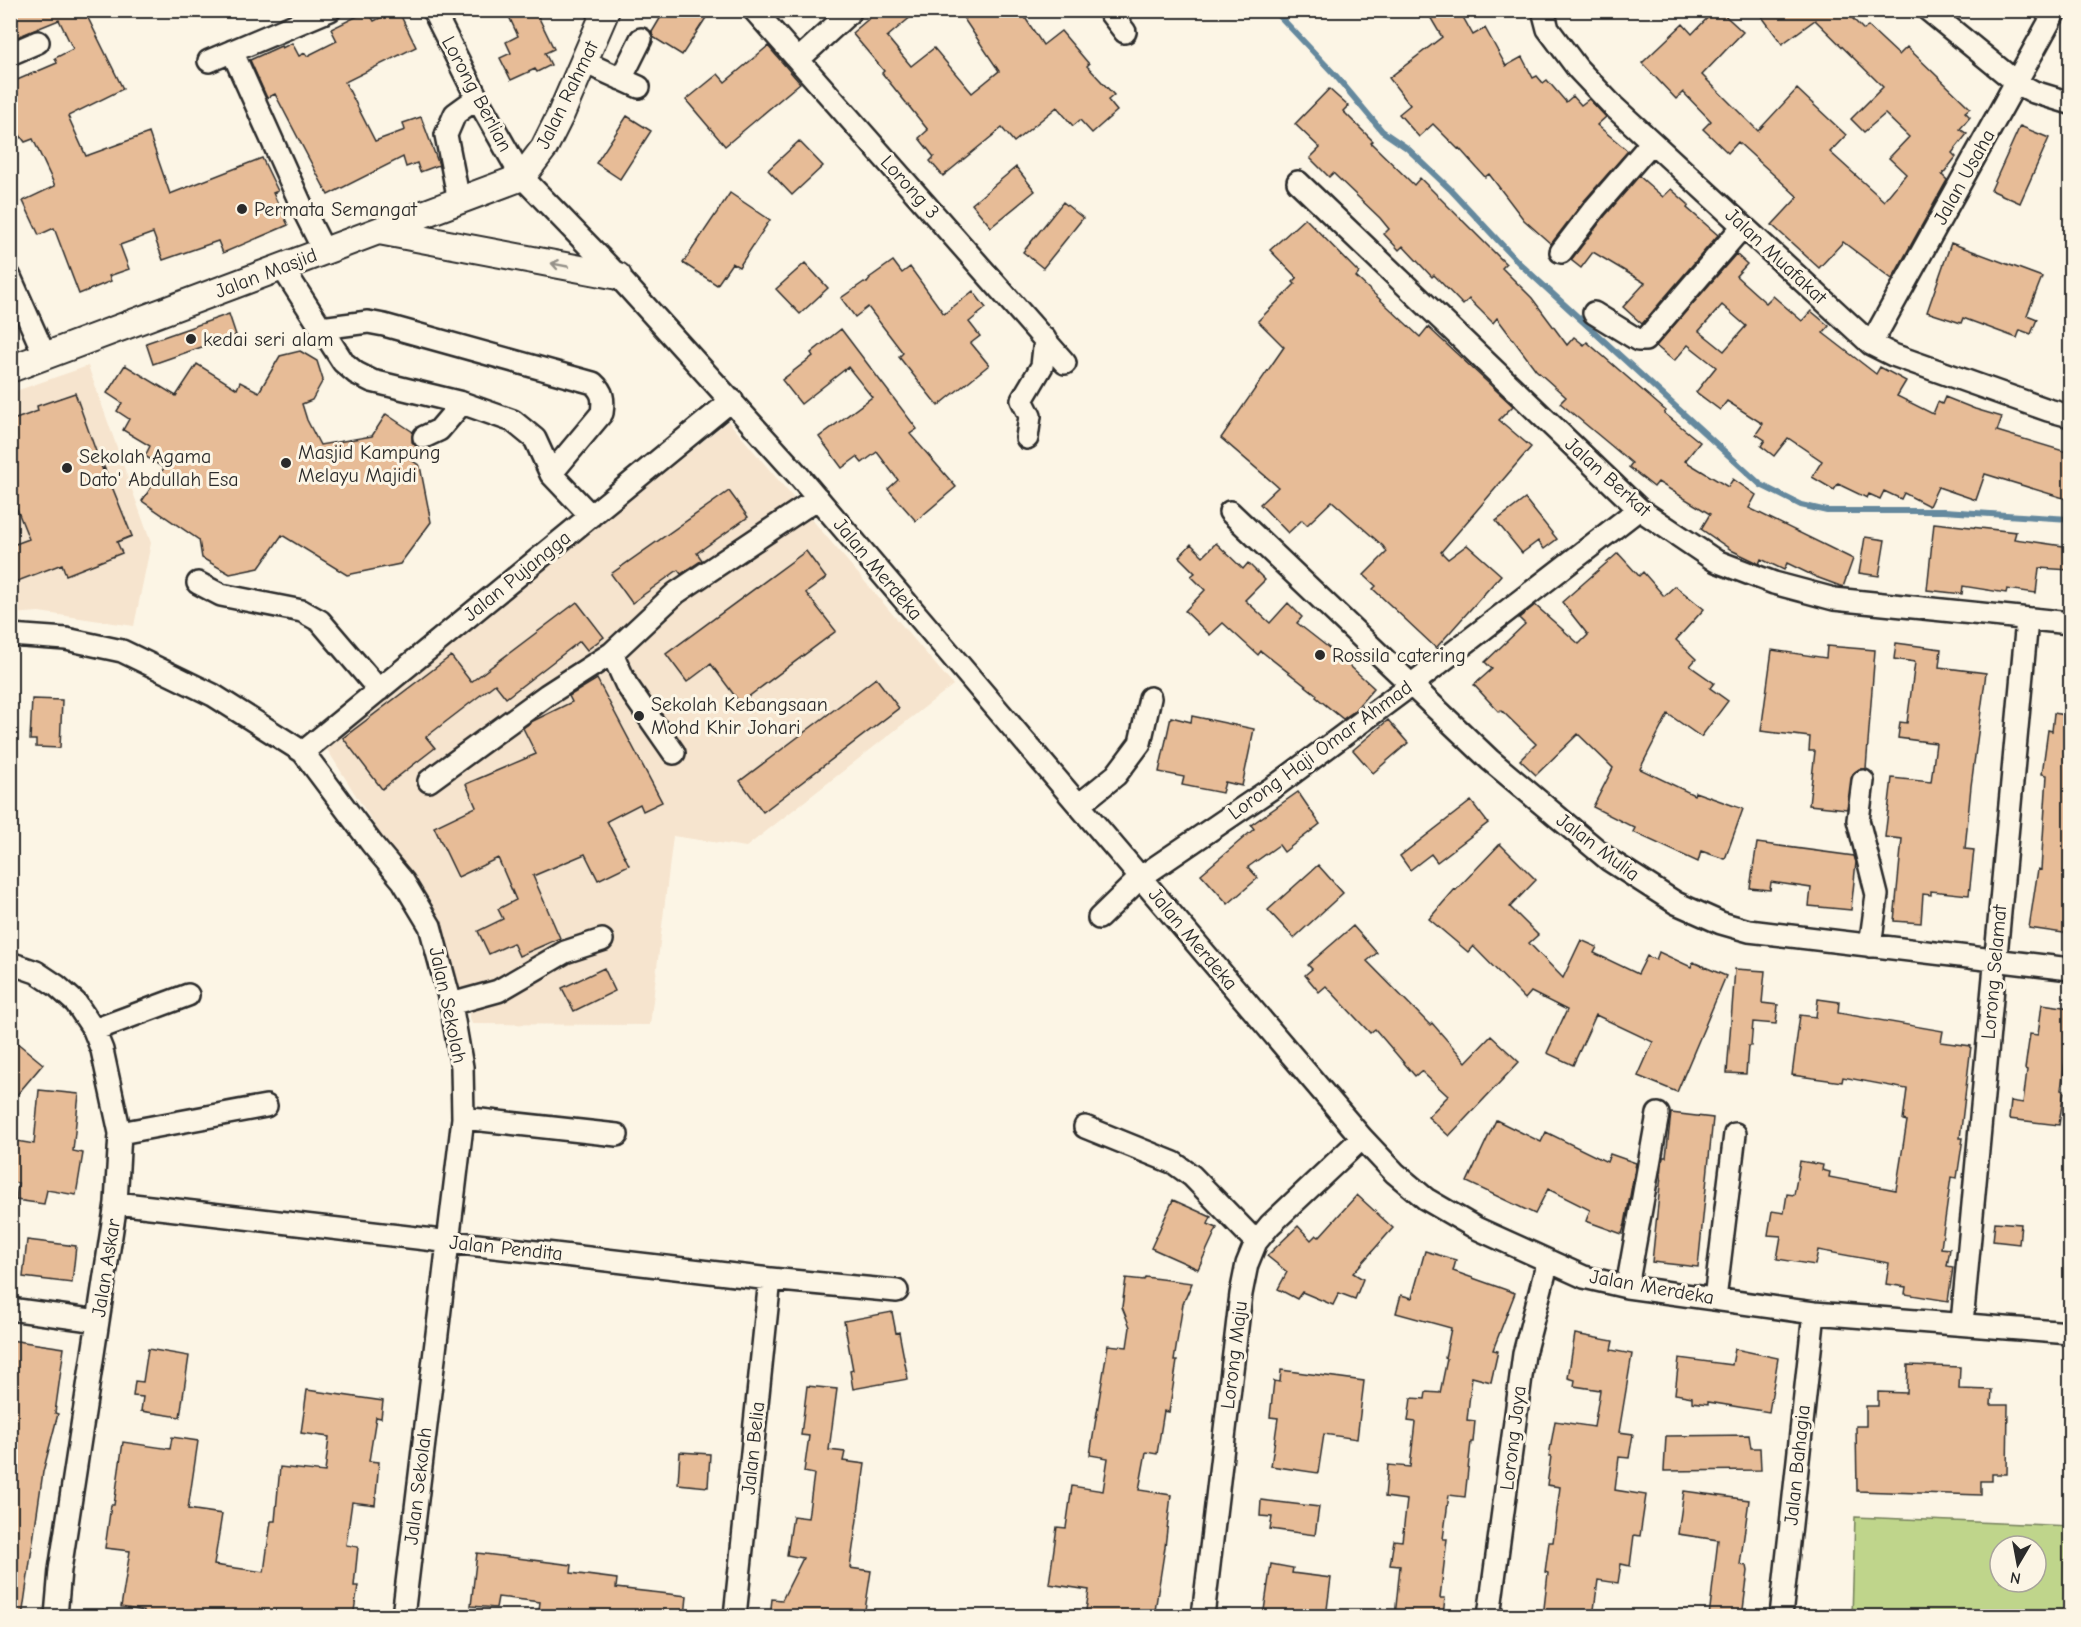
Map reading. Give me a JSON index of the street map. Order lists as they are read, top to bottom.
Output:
{
  "streets": {
    "main road": ["Jalan Rahmat", "Jalan Masjid"],
    "street": [
      "Lorong Berlian",
      "Jalan Usaha",
      "Lorong 3",
      "Jalan Muafakat",
      "Jalan Berkat",
      "Jalan Merdeka",
      "Jalan Pujangga",
      "Lorong Haji Omar Ahmad",
      "Jalan Mulia",
      "Lorong Selamat",
      "Jalan Sekolah",
      "Jalan Pendita",
      "Jalan Askar",
      "Lorong Maju",
      "Lorong Jaya",
      "Jalan Belia",
      "Jalan Bahagia"
    ]
  },
  "crossings": [
    ["Lorong Berlian", "Jalan Rahmat"],
    ["Lorong Berlian", "Jalan Masjid"],
    ["Lorong Berlian", "Jalan Merdeka"],
    ["Jalan Rahmat", "Jalan Masjid"],
    ["Jalan Rahmat", "Jalan Merdeka"],
    ["Jalan Usaha", "Jalan Muafakat"],
    ["Jalan Masjid", "Jalan Merdeka"],
    ["Jalan Berkat", "Lorong Haji Omar Ahmad"],
    ["Jalan Berkat", "Lorong Selamat"],
    ["Jalan Merdeka", "Jalan Pujangga"],
    ["Jalan Merdeka", "Lorong Haji Omar Ahmad"],
    ["Jalan Merdeka", "Lorong Selamat"],
    ["Jalan Merdeka", "Lorong Maju"],
    ["Jalan Merdeka", "Lorong Jaya"],
    ["Jalan Merdeka", "Jalan Bahagia"],
    ["Jalan Pujangga", "Jalan Sekolah"],
    ["Lorong Haji Omar Ahmad", "Jalan Mulia"],
    ["Jalan Mulia", "Lorong Selamat"],
    ["Jalan Sekolah", "Jalan Pendita"],
    ["Jalan Pendita", "Jalan Askar"],
    ["Jalan Pendita", "Jalan Belia"]
  ],
  "places": [
    "Permata Semangat",
    "kedai seri alam",
    "Masjid Kampung Melayu Majidi",
    "Sekolah Agama Dato' Abdullah Esa",
    "Rossila catering",
    "Sekolah Kebangsaan Mohd Khir Johari"
  ],
  "north": "bottom"
}
